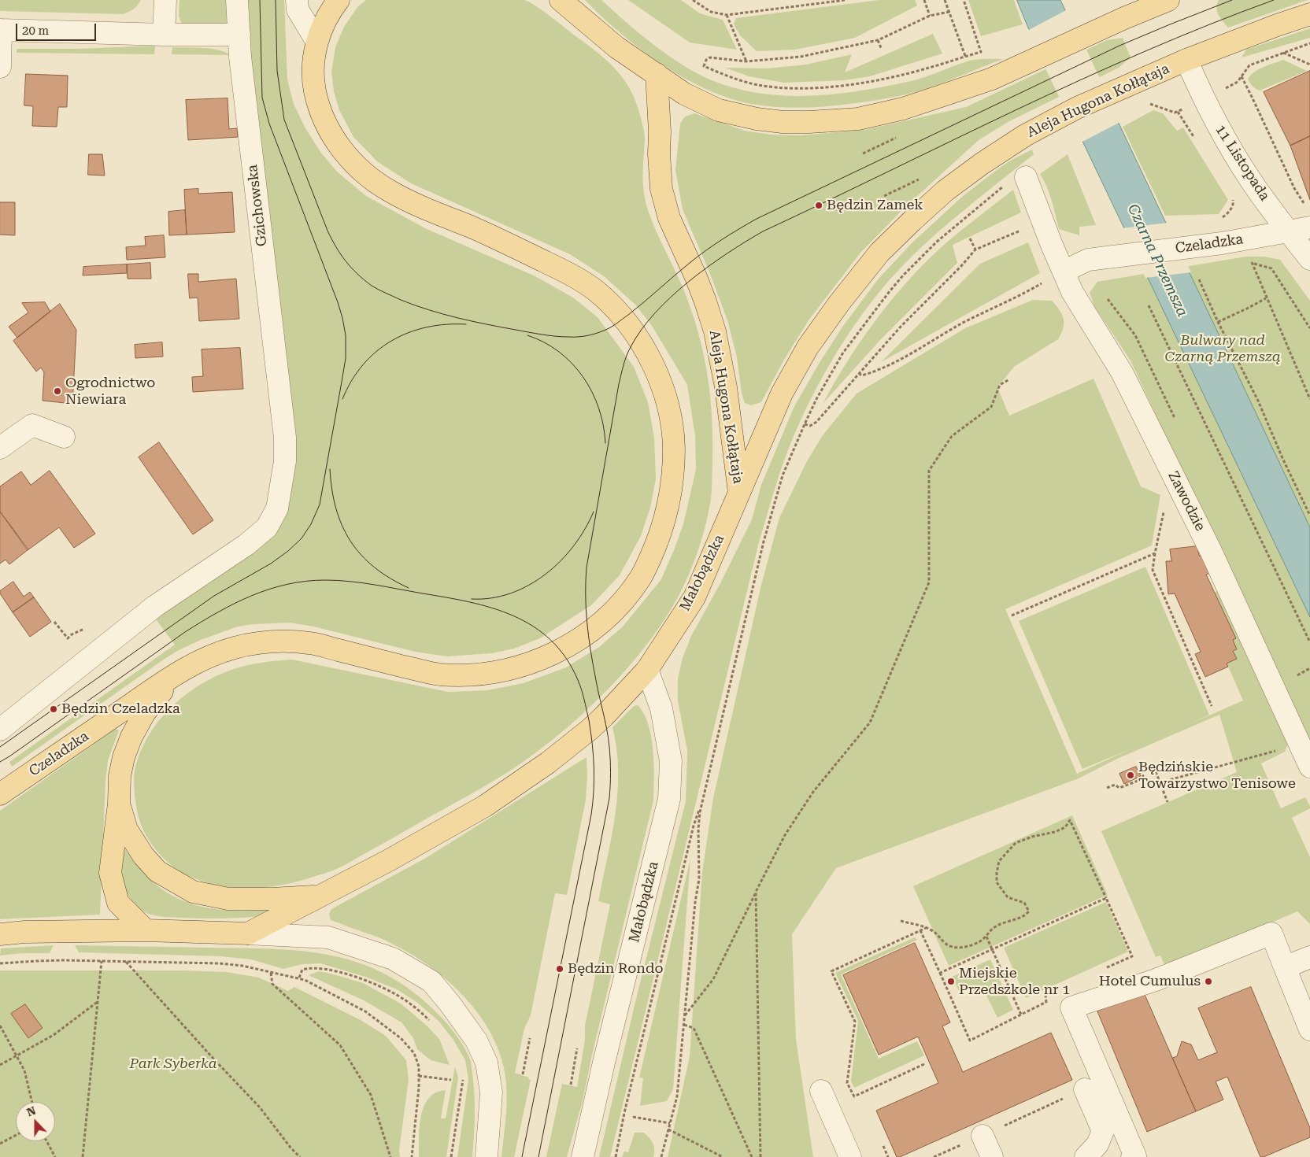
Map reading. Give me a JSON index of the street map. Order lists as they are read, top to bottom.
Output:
{
  "streets": {
    "main road": ["Aleja Hugona Kołłątaja", "Czeladzka", "Małobądzka"],
    "street": ["11 Listopada", "Gzichowska", "Zawodzie"]
  },
  "crossings": [
    ["Aleja Hugona Kołłątaja", "11 Listopada"],
    ["Aleja Hugona Kołłątaja", "Małobądzka"],
    ["11 Listopada", "Czeladzka"],
    ["Czeladzka", "Zawodzie"]
  ],
  "water": ["Czarna Przemsza"],
  "parks": ["Bulwary nad Czarną Przemszą", "Park Syberka"],
  "places": [
    "Będzin Zamek",
    "Ogrodnictwo Niewiara",
    "Będzin Czeladzka",
    "Będzińskie Towarzystwo Tenisowe",
    "Będzin Rondo",
    "Miejskie Przedszkole nr 1",
    "Hotel Cumulus"
  ],
  "scale_bar": "20 m",
  "north": "top"
}
